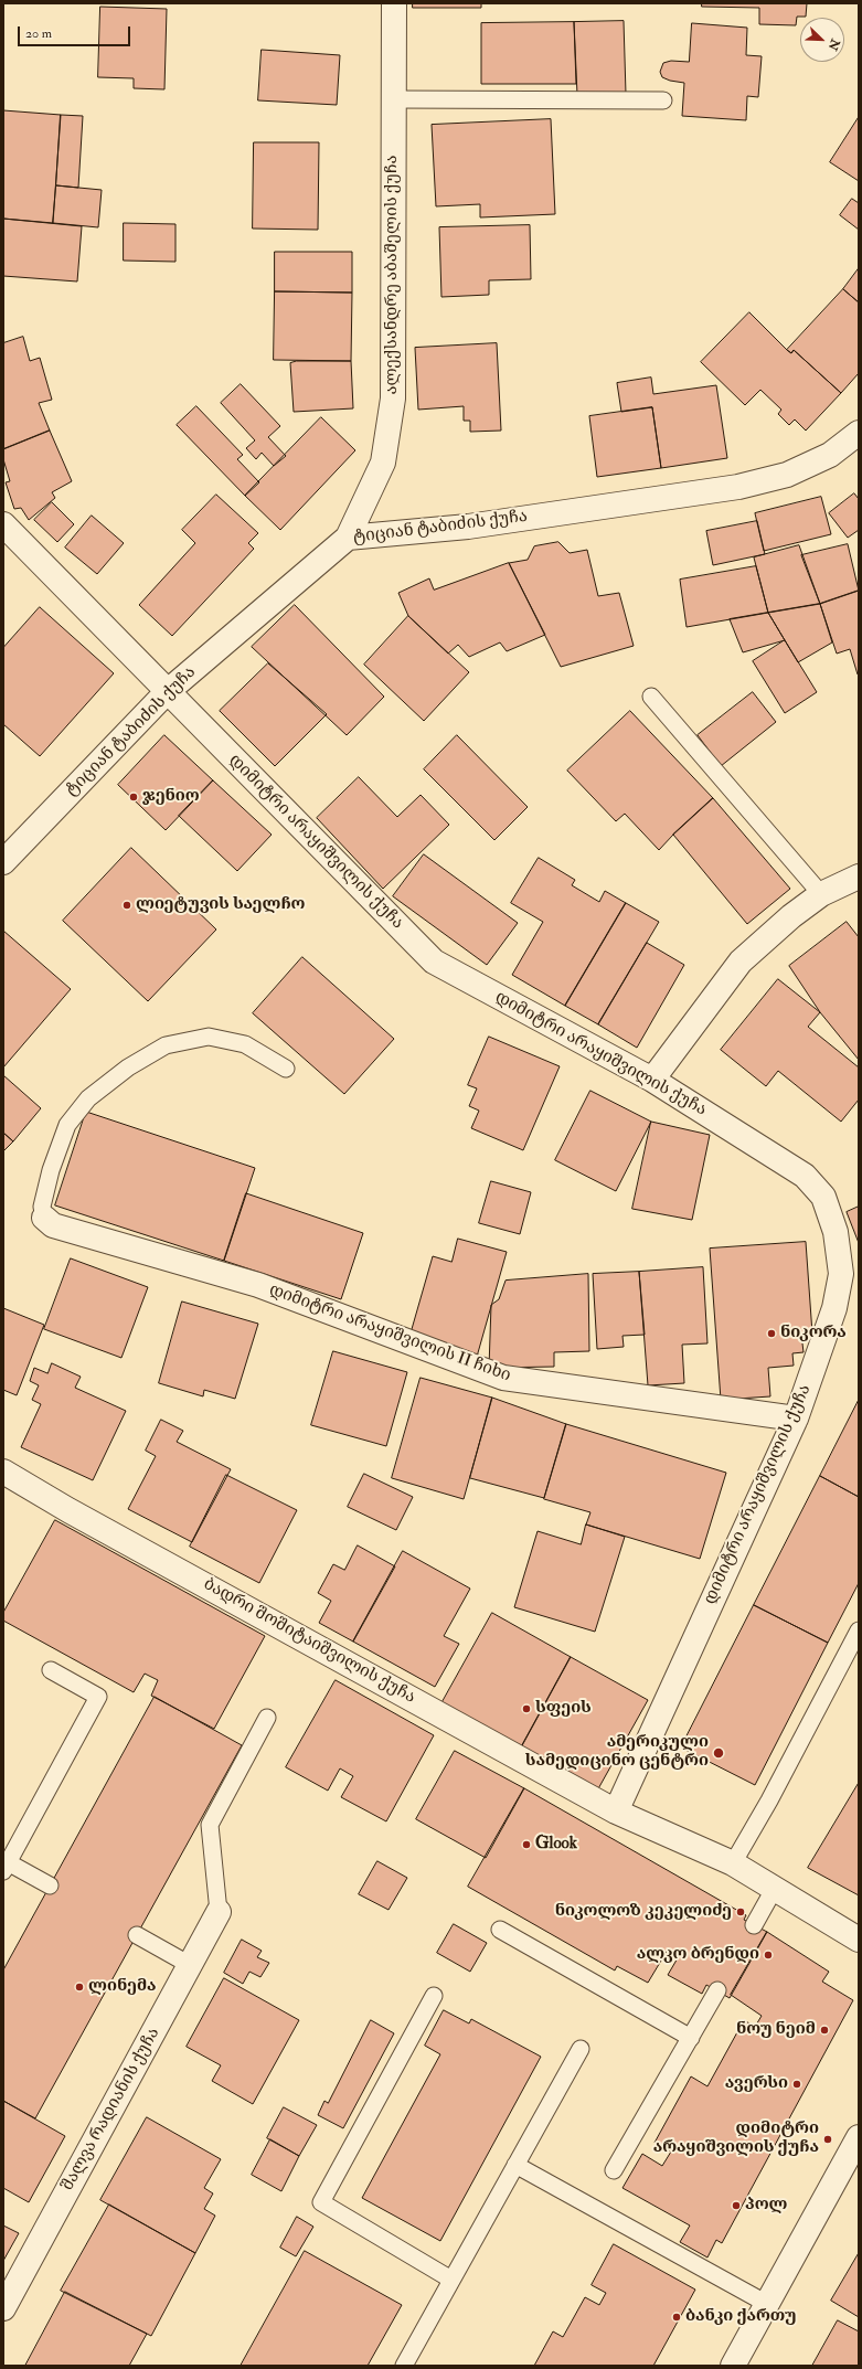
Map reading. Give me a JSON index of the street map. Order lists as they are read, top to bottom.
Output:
{
  "streets": {
    "street": [
      "ალექსანდრე აბაშელის ქუჩა",
      "ტიციან ტაბიძის ქუჩა",
      "დიმიტრი არაყიშვილის ქუჩა",
      "დიმიტრი არაყიშვილის II ჩიხი",
      "ბადრი შოშიტაიშვილის ქუჩა",
      "შალვა რადიანის ქუჩა"
    ]
  },
  "crossings": [
    ["ალექსანდრე აბაშელის ქუჩა", "ტიციან ტაბიძის ქუჩა"],
    ["ტიციან ტაბიძის ქუჩა", "დიმიტრი არაყიშვილის ქუჩა"],
    ["დიმიტრი არაყიშვილის ქუჩა", "დიმიტრი არაყიშვილის II ჩიხი"],
    ["დიმიტრი არაყიშვილის ქუჩა", "ბადრი შოშიტაიშვილის ქუჩა"]
  ],
  "places": [
    "ჯენიო",
    "ლიეტუვის საელჩო",
    "ნიკორა",
    "სფეის",
    "ამერიკული სამედიცინო ცენტრი",
    "Glook",
    "ნიკოლოზ კეკელიძე",
    "ალკო ბრენდი",
    "ლინემა",
    "ნოუ ნეიმ",
    "ავერსი",
    "დიმიტრი არაყიშვილის ქუჩა",
    "პოლ",
    "ბანკი ქართუ"
  ],
  "scale_bar": "20 m",
  "north": "bottom right"
}
